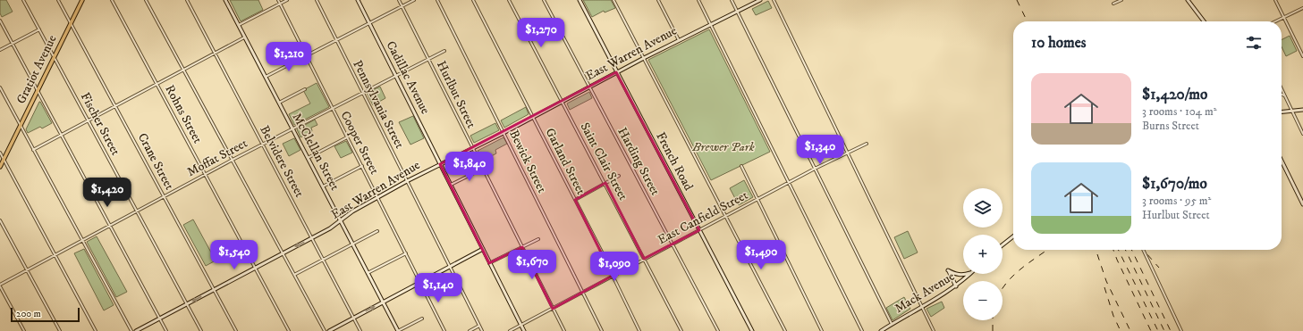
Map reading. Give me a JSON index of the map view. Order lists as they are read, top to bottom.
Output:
{
  "streets": {
    "main road": [
      "East Warren Avenue",
      "Gratiot Avenue",
      "Cadillac Avenue",
      "McClellan Street",
      "French Road",
      "Mack Avenue"
    ],
    "street": [
      "Hurlbut Street",
      "Pennsylvania Street",
      "Rohns Street",
      "Fischer Street",
      "Cooper Street",
      "Moffat Street",
      "Crane Street",
      "Belvidere Street",
      "Bewick Street",
      "Garland Street",
      "Saint Clair Street",
      "Harding Street",
      "East Canfield Street"
    ]
  },
  "crossings": [
    ["East Warren Avenue", "Cadillac Avenue"],
    ["East Warren Avenue", "Hurlbut Street"],
    ["East Warren Avenue", "Pennsylvania Street"],
    ["East Warren Avenue", "Rohns Street"],
    ["East Warren Avenue", "Fischer Street"],
    ["East Warren Avenue", "Cooper Street"],
    ["East Warren Avenue", "McClellan Street"],
    ["East Warren Avenue", "Crane Street"],
    ["East Warren Avenue", "Belvidere Street"],
    ["East Warren Avenue", "Bewick Street"],
    ["East Warren Avenue", "Garland Street"],
    ["East Warren Avenue", "Saint Clair Street"],
    ["East Warren Avenue", "Harding Street"],
    ["East Warren Avenue", "French Road"],
    ["Gratiot Avenue", "Fischer Street"],
    ["Gratiot Avenue", "Crane Street"],
    ["Cadillac Avenue", "Moffat Street"],
    ["Cadillac Avenue", "East Canfield Street"],
    ["Hurlbut Street", "Moffat Street"],
    ["Hurlbut Street", "East Canfield Street"],
    ["Pennsylvania Street", "Moffat Street"],
    ["Rohns Street", "Moffat Street"],
    ["Fischer Street", "Moffat Street"],
    ["Cooper Street", "Moffat Street"],
    ["McClellan Street", "Moffat Street"],
    ["Moffat Street", "Crane Street"],
    ["Moffat Street", "Belvidere Street"],
    ["Bewick Street", "East Canfield Street"],
    ["Garland Street", "East Canfield Street"],
    ["Saint Clair Street", "East Canfield Street"],
    ["Harding Street", "East Canfield Street"],
    ["French Road", "East Canfield Street"]
  ],
  "parks": ["Brewer Park"],
  "scale_bar": "200 m",
  "page": {
    "price": [
      "$1,270",
      "$1,210",
      "$1,340",
      "$1,840",
      "$1,420",
      "$1,540",
      "$1,490",
      "$1,670",
      "$1,090",
      "$1,140"
    ],
    "heading": "10 homes",
    "list": [
      {
        "name": "$1,420/mo",
        "note": "3 rooms · 104 m² · Burns Street"
      },
      {
        "name": "$1,670/mo",
        "note": "3 rooms · 95 m² · Hurlbut Street"
      }
    ],
    "map_buttons": ["+", "−"],
    "scale": "200 m"
  }
}
